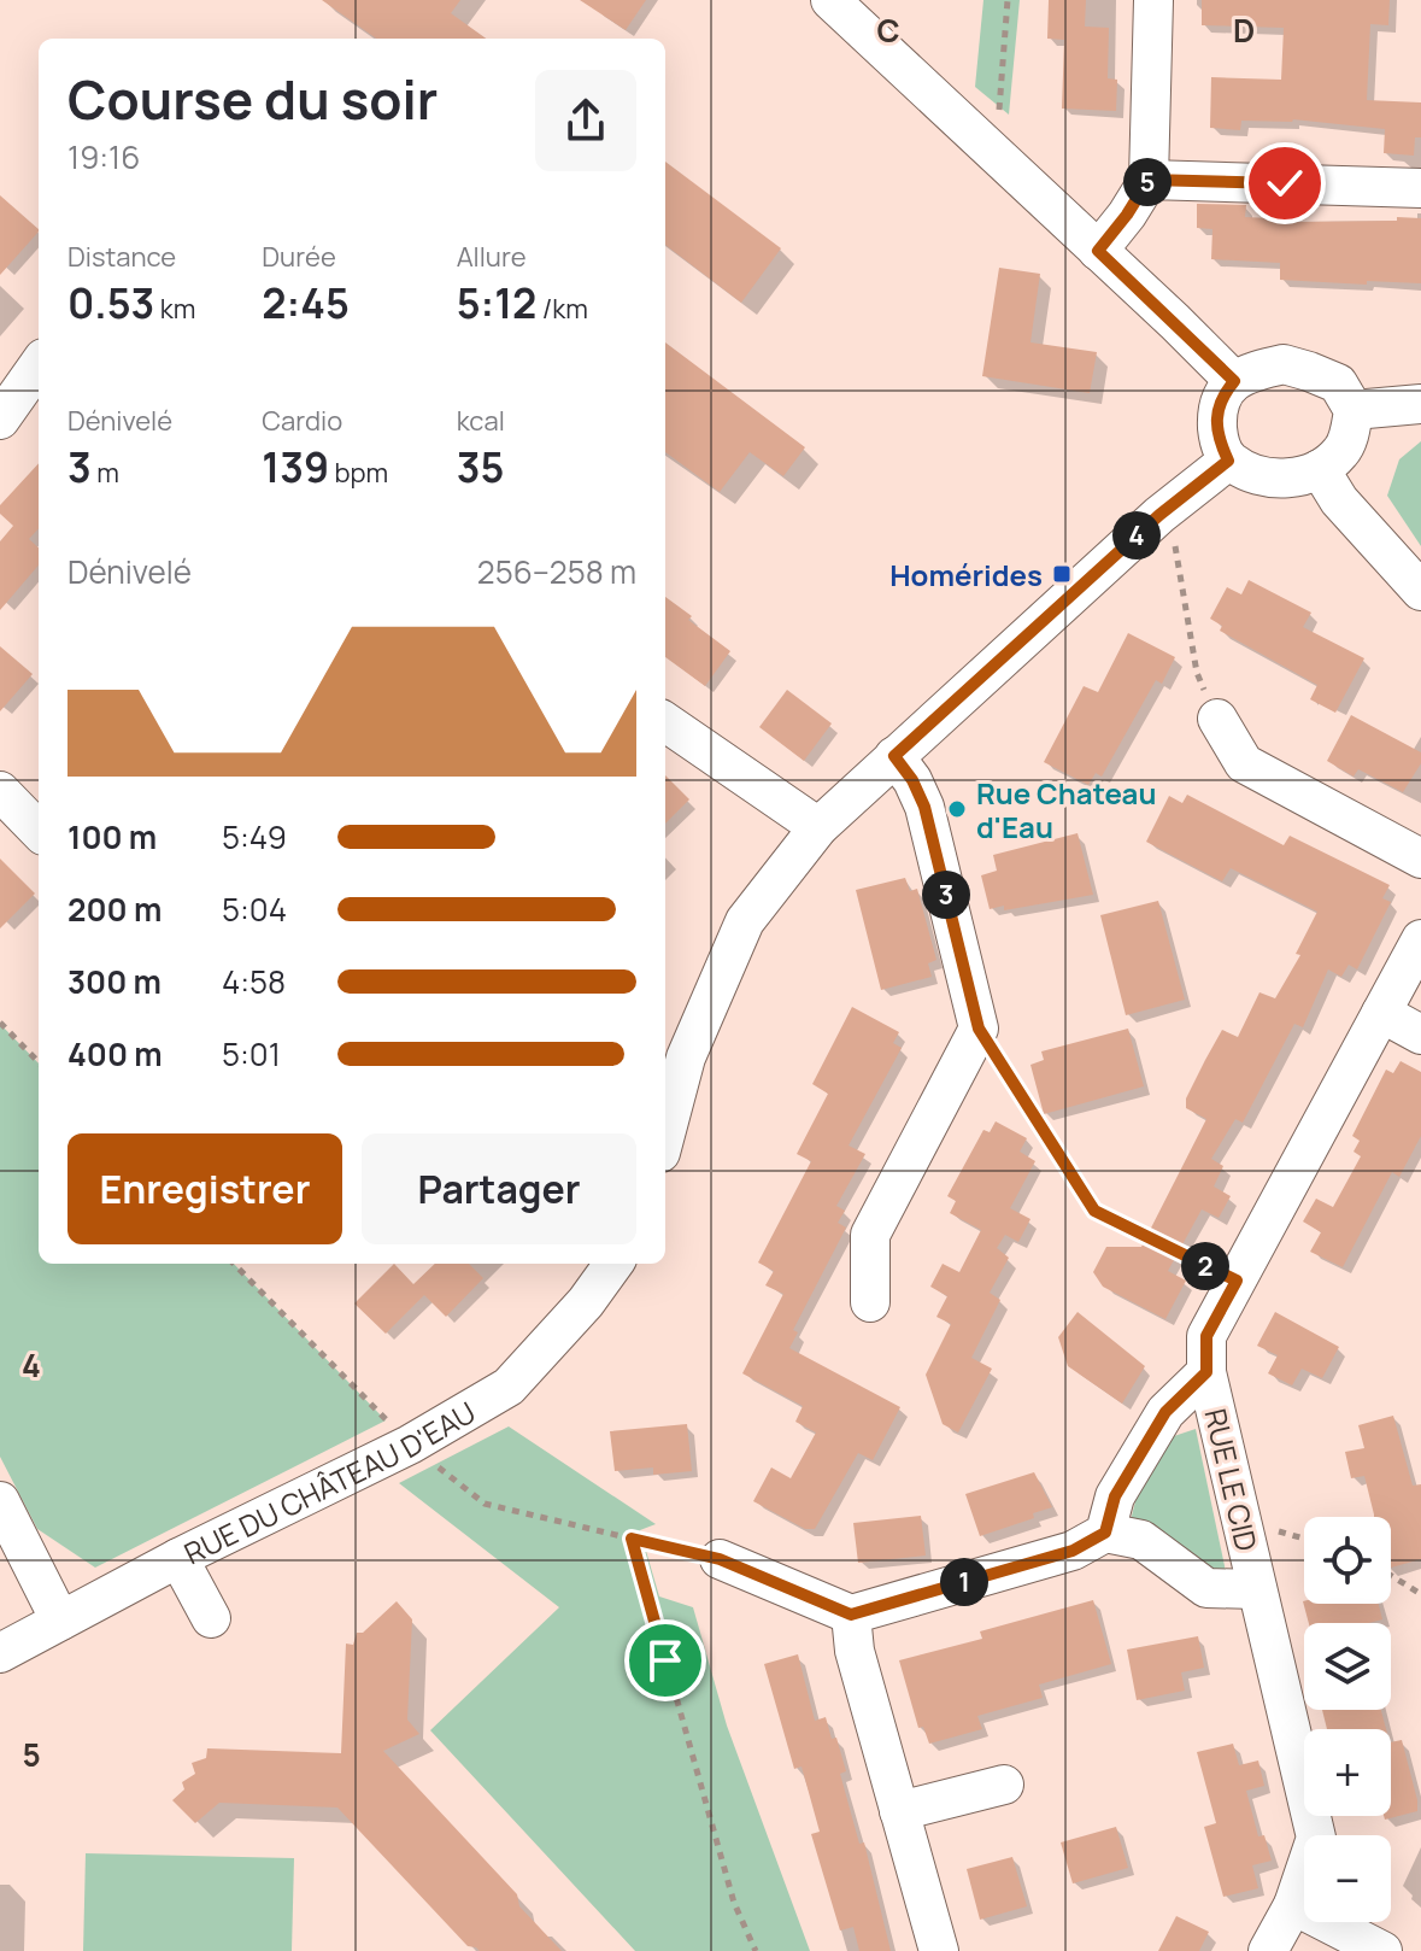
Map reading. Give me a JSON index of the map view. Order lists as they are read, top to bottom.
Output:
{
  "streets": {
    "street": ["RUE LE CID", "RUE DU CHÂTEAU D'EAU"]
  },
  "places": {
    "transit": ["Homérides"],
    "other": ["Rue Chateau d'Eau"]
  },
  "page": {
    "heading": ["Course du soir", "19:16"],
    "pins": [
      "5",
      "4",
      "3",
      "2",
      "1"
    ],
    "stats": [
      ["Distance", "0.53 km"],
      ["Durée", "2:45"],
      ["Allure", "5:12 /km"],
      ["Dénivelé", "3 m"],
      ["Cardio", "139 bpm"],
      ["kcal", "35"]
    ],
    "chart": ["Dénivelé", "256–258 m"],
    "list": [
      {
        "name": "100 m",
        "note": "5:49"
      },
      {
        "name": "200 m",
        "note": "5:04"
      },
      {
        "name": "300 m",
        "note": "4:58"
      },
      {
        "name": "400 m",
        "note": "5:01"
      }
    ],
    "buttons": ["Enregistrer", "Partager"],
    "map_buttons": ["+", "−"]
  },
  "grid": {
    "columns": ["C", "D"],
    "rows": ["4", "5"]
  }
}
